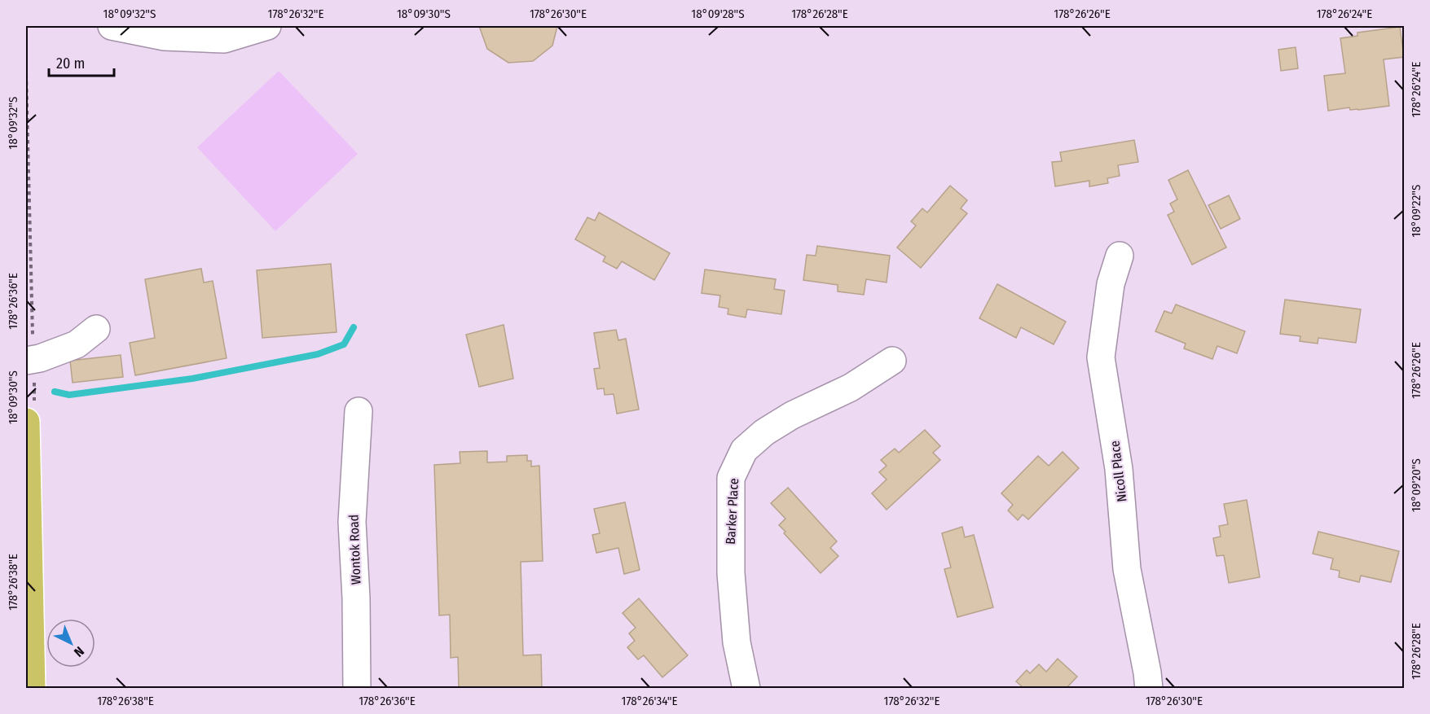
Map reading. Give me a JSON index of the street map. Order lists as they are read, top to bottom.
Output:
{
  "streets": {
    "street": ["Nicoll Place", "Barker Place", "Wontok Road"]
  },
  "scale_bar": "20 m",
  "north": "bottom right",
  "coordinates": [
    "18°09'32\"S",
    "178°26'32\"E",
    "18°09'30\"S",
    "178°26'30\"E",
    "18°09'28\"S",
    "178°26'28\"E",
    "178°26'26\"E",
    "178°26'24\"E",
    "18°09'22\"S",
    "178°26'36\"E",
    "18°09'20\"S",
    "178°26'38\"E",
    "178°26'34\"E"
  ]
}
